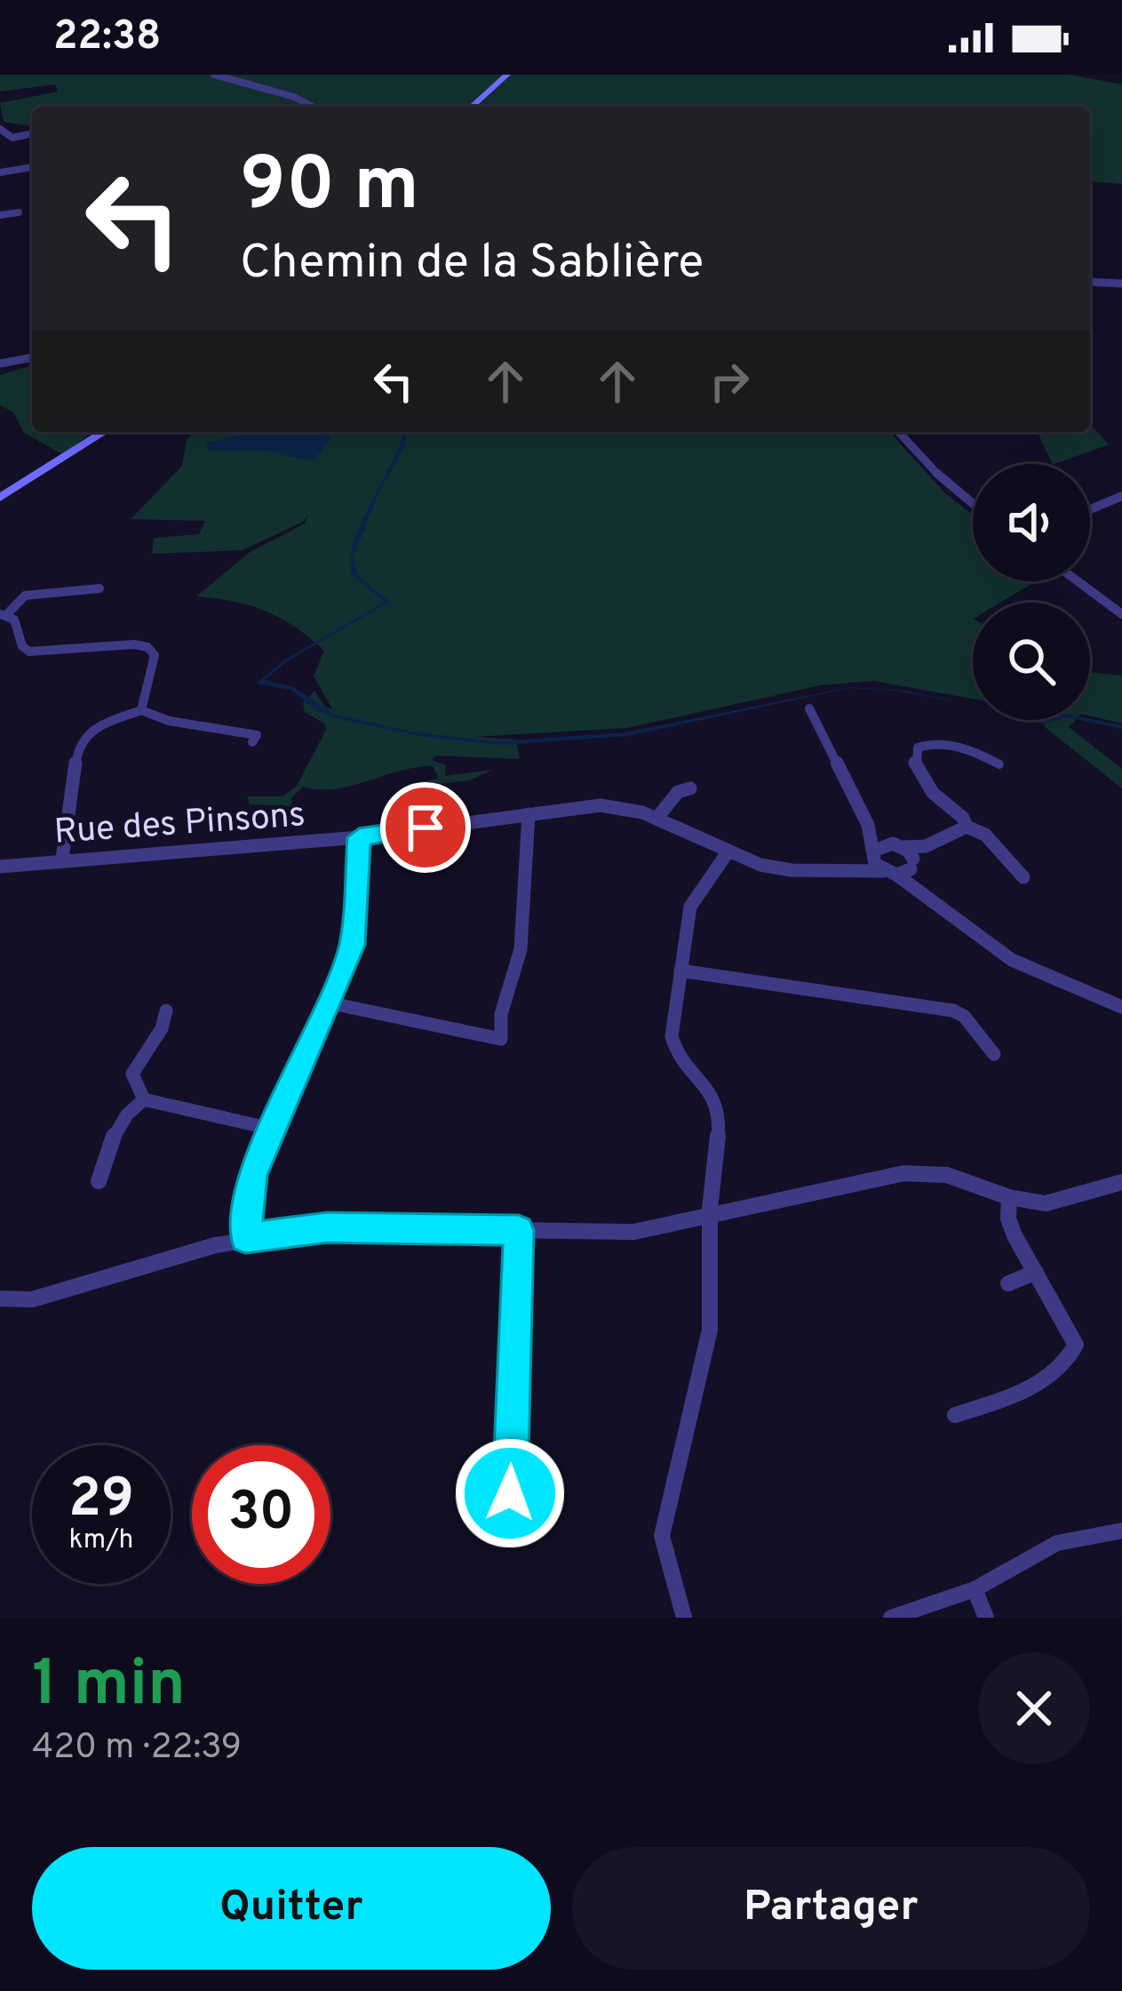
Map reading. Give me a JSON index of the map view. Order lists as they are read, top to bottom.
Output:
{
  "streets": {
    "street": ["Rue des Pinsons"]
  },
  "page": {
    "status": "22:38",
    "turn": ["90 m", "Chemin de la Sablière"],
    "speed": "29 km/h",
    "limit": "30",
    "heading": ["1 min", "420 m · 22:39"],
    "buttons": ["Quitter", "Partager"]
  }
}
